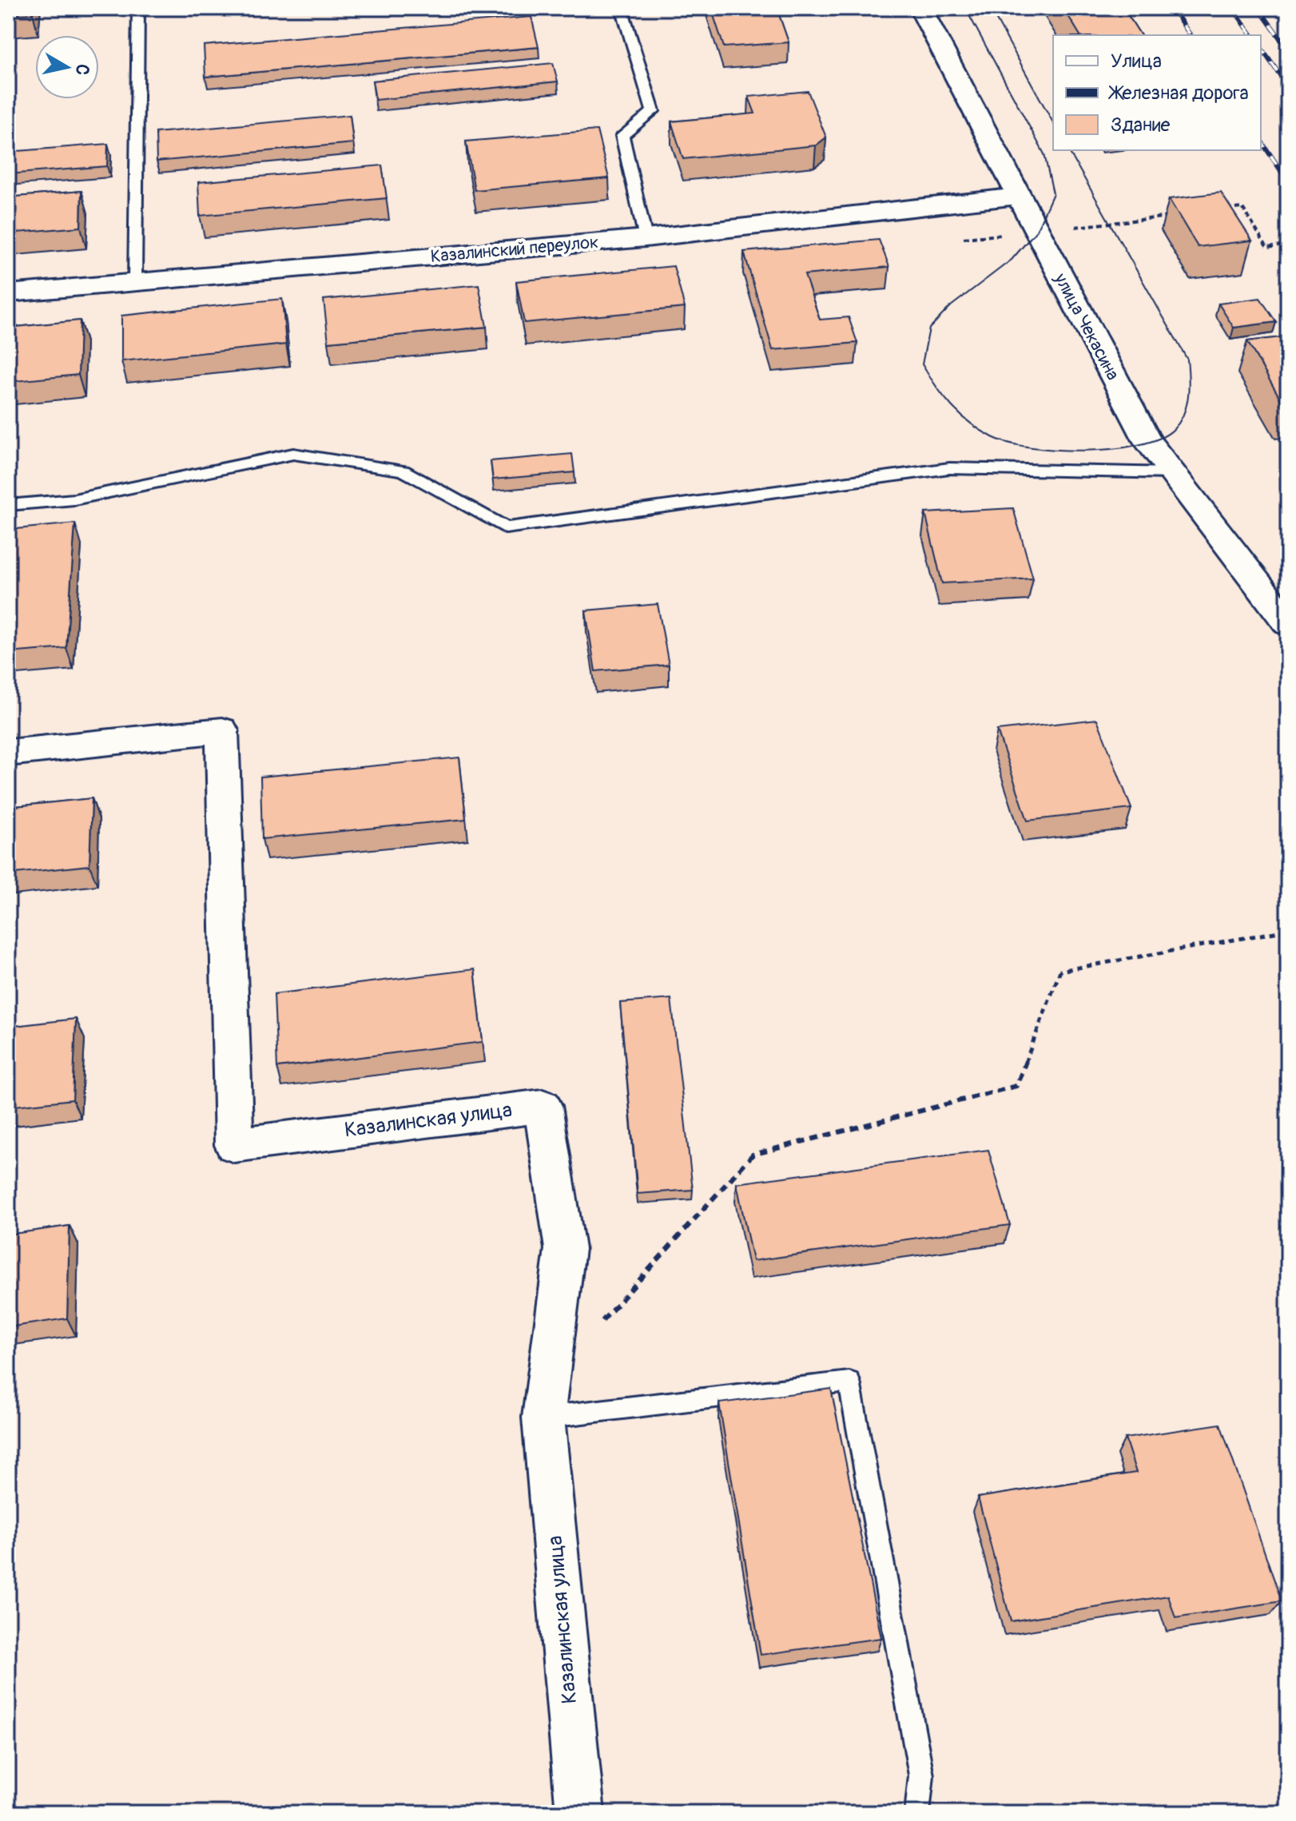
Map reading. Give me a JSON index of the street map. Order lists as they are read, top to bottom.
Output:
{
  "streets": {
    "street": ["Казалинский переулок", "улица Чекасина", "Казалинская улица"]
  },
  "crossings": [
    ["Казалинский переулок", "улица Чекасина"]
  ],
  "legend": ["Улица", "Железная дорога", "Здание"],
  "north": "right"
}
